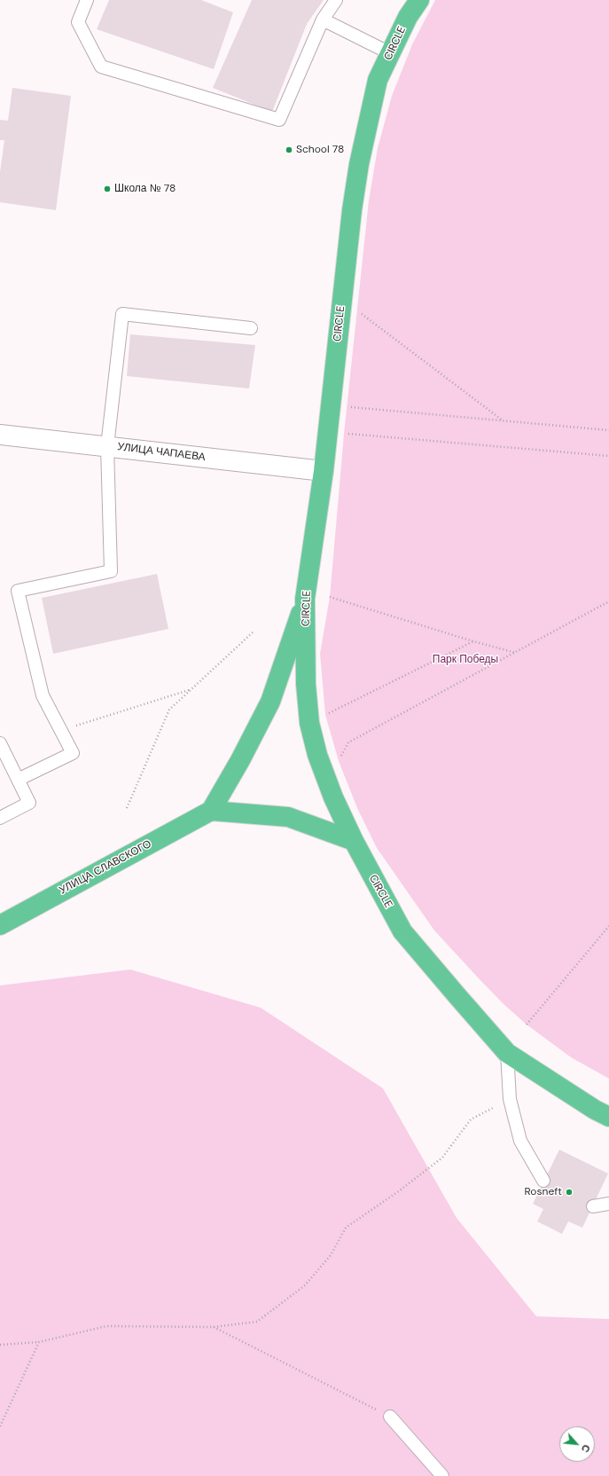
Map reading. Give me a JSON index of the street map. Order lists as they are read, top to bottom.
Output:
{
  "streets": {
    "main road": ["CIRCLE", "УЛИЦА СЛАВСКОГО"],
    "street": ["УЛИЦА ЧАПАЕВА"]
  },
  "crossings": [
    ["CIRCLE", "УЛИЦА ЧАПАЕВА"]
  ],
  "parks": ["Парк Победы"],
  "places": ["School 78", "Школа № 78", "Rosneft"],
  "north": "bottom right"
}
